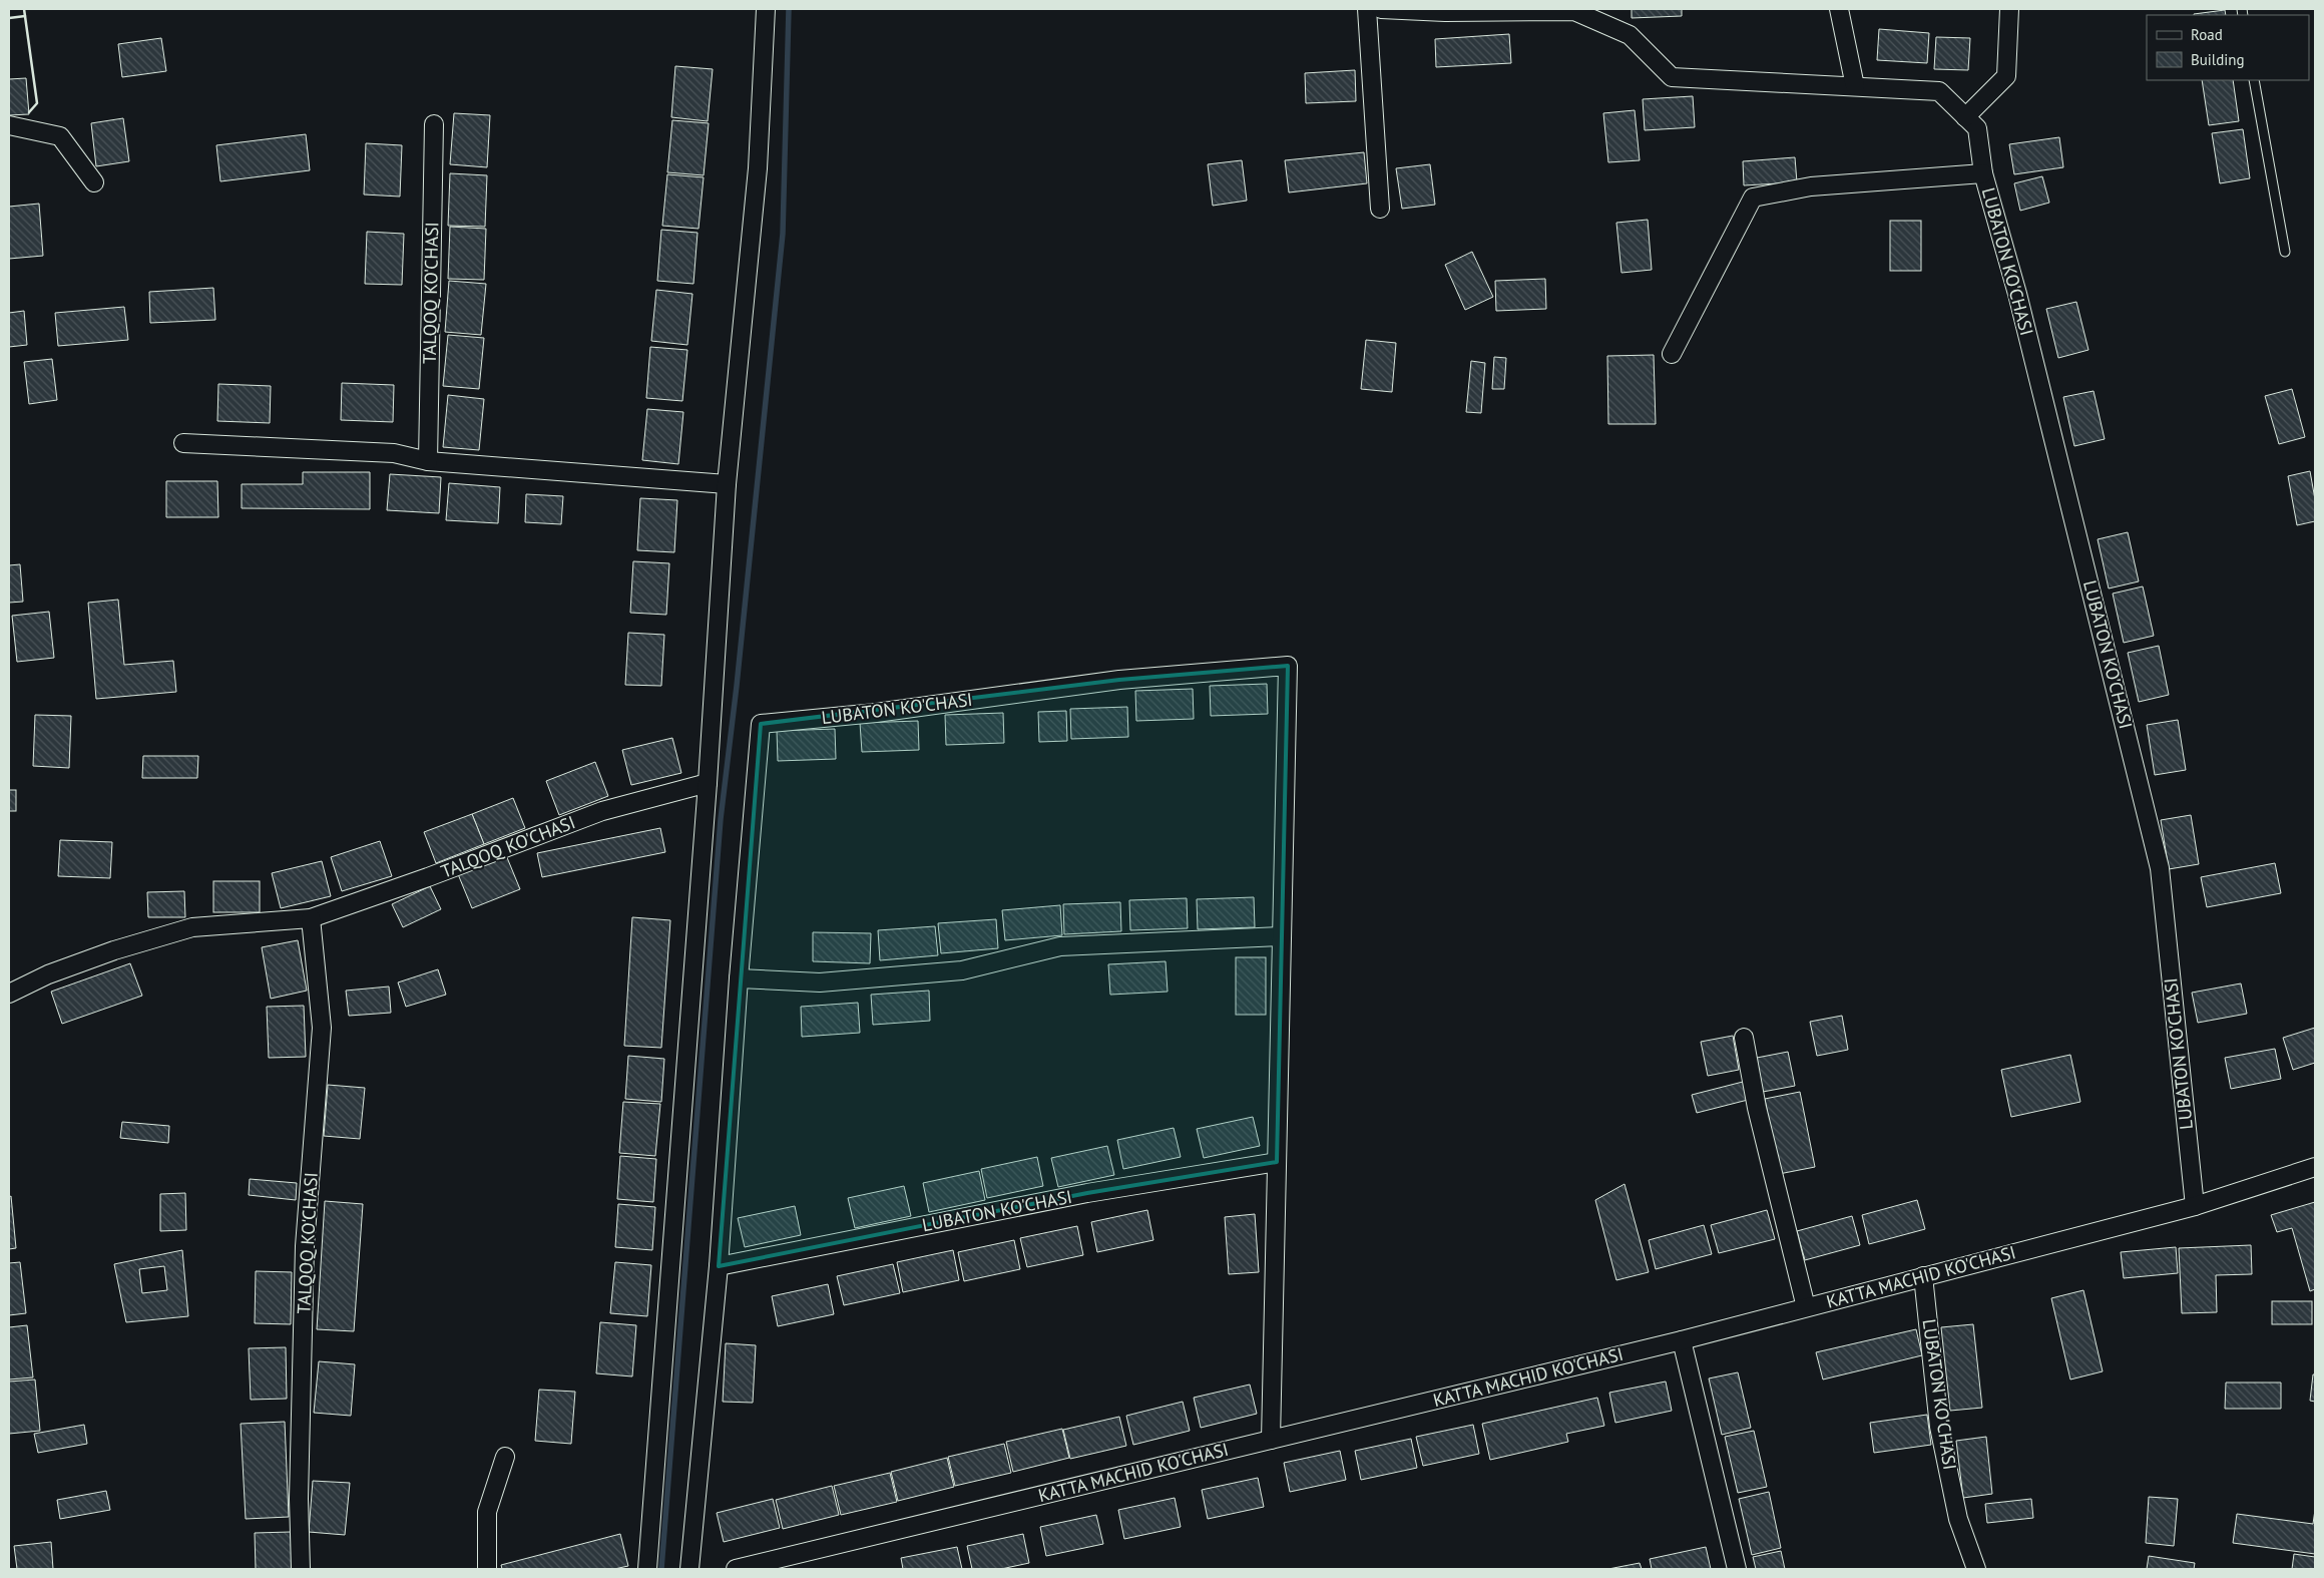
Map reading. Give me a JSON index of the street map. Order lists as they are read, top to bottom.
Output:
{
  "streets": {
    "street": ["LUBATON KO'CHASI", "TALQOQ KO'CHASI", "KATTA MACHID KO'CHASI"]
  },
  "crossings": [
    ["LUBATON KO'CHASI", "KATTA MACHID KO'CHASI"]
  ],
  "legend": ["Road", "Building"]
}
